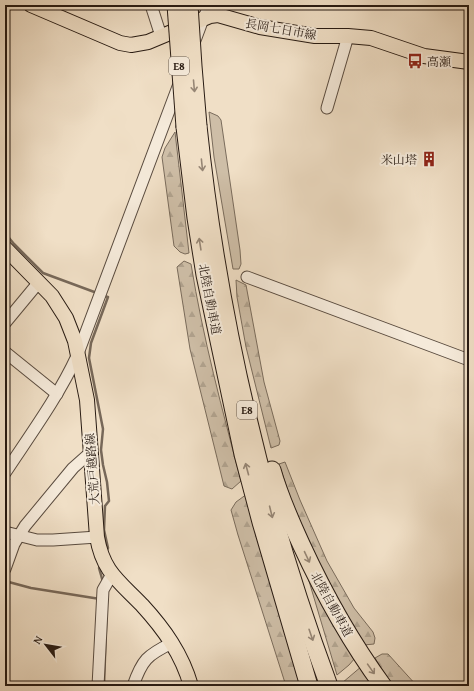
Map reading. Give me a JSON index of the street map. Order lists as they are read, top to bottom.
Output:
{
  "streets": {
    "highway": ["E8", "北陸自動車道"],
    "main road": ["長岡七日市線", "大荒戸越路線"]
  },
  "places": {
    "bus stop": ["高瀬"],
    "building": ["米山塔"]
  },
  "north": "top left"
}
